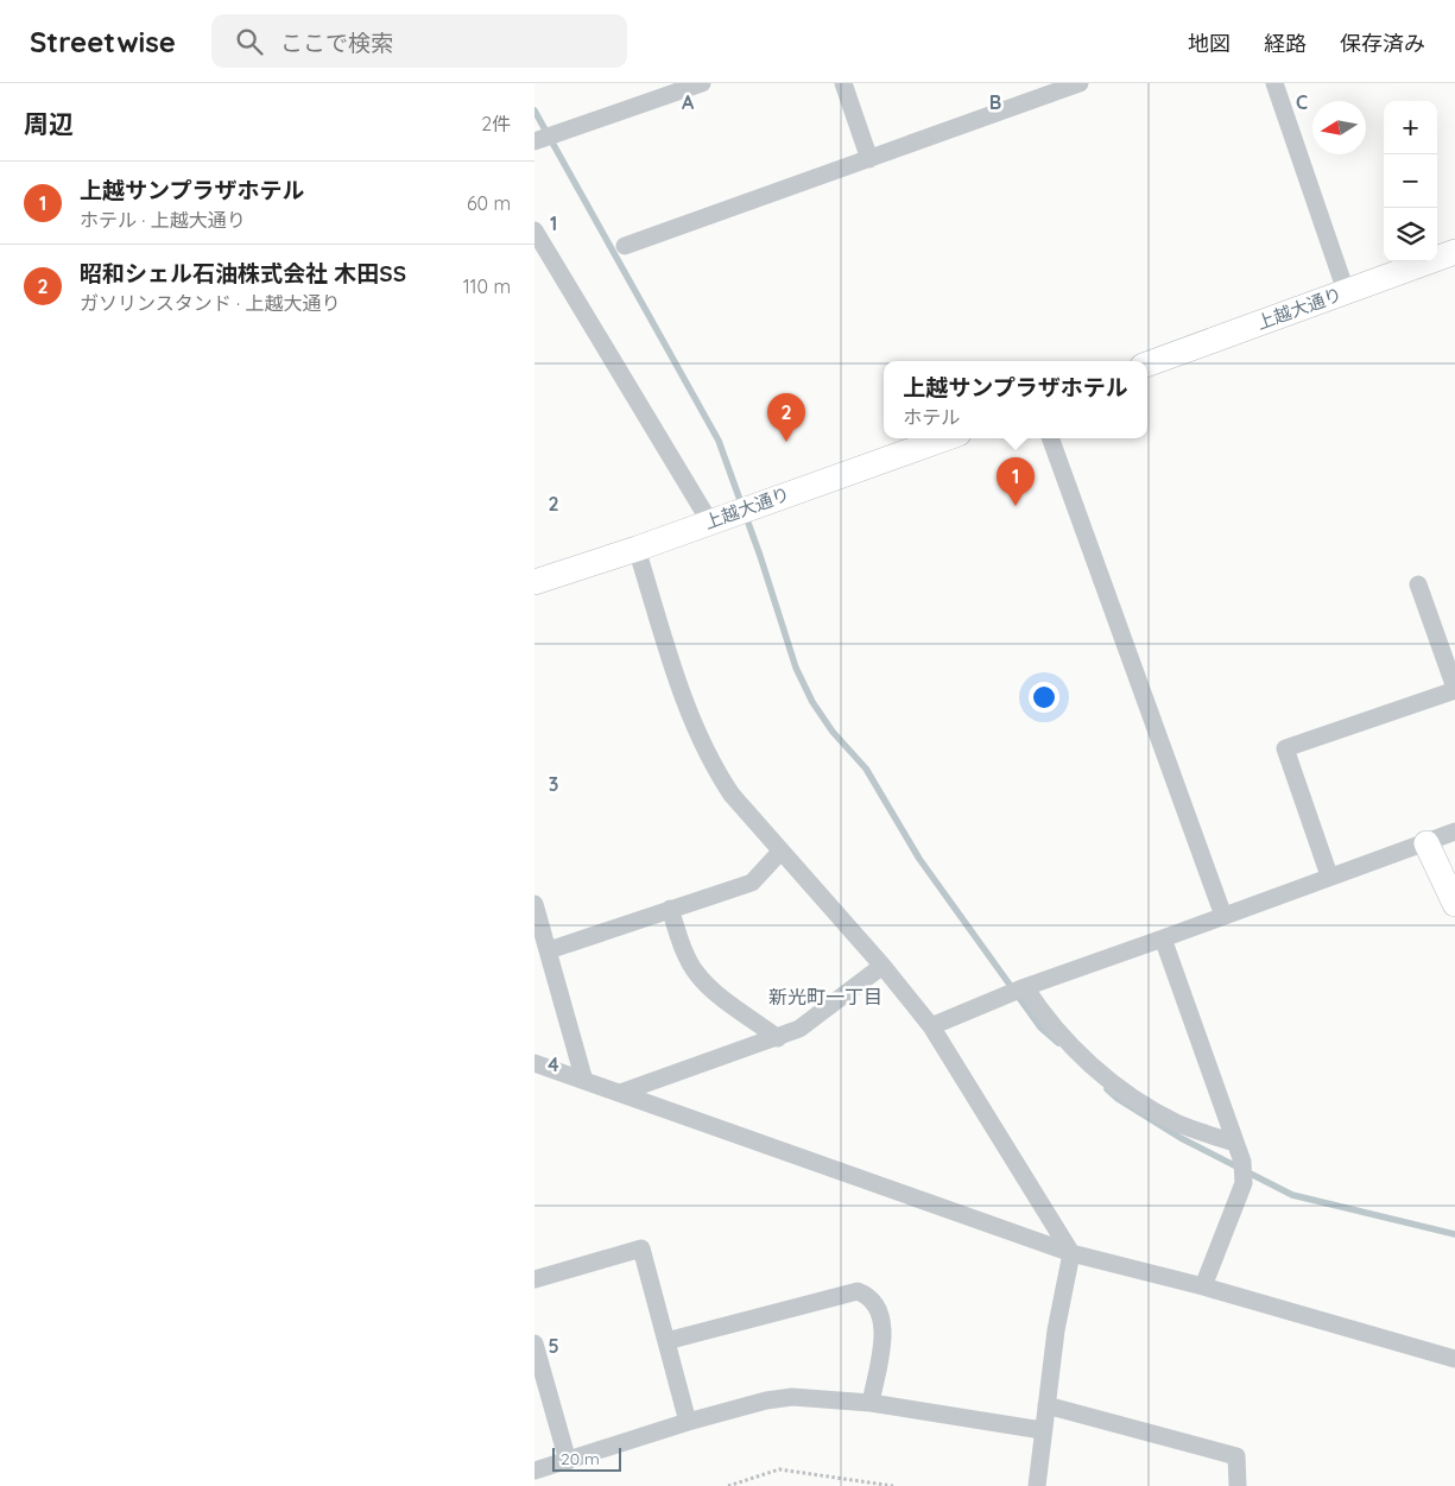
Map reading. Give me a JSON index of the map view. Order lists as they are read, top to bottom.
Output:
{
  "streets": {
    "main road": ["上越大通り"]
  },
  "districts": ["新光町一丁目"],
  "scale_bar": "20 m",
  "north": "left",
  "page": {
    "header": "Streetwise",
    "search": "ここで検索",
    "nav": ["地図", "経路", "保存済み"],
    "heading": ["周辺", "2件"],
    "map_buttons": ["+", "−"],
    "list": [
      {
        "mark": "1",
        "name": "上越サンプラザホテル",
        "note": "ホテル · 上越大通り",
        "value": "60 m"
      },
      {
        "mark": "2",
        "name": "昭和シェル石油株式会社 木田SS",
        "note": "ガソリンスタンド · 上越大通り",
        "value": "110 m"
      }
    ],
    "popup": ["上越サンプラザホテル", "ホテル"],
    "pins": ["2", "1"],
    "scale": "20 m"
  },
  "grid": {
    "columns": ["A", "B", "C"],
    "rows": [
      "1",
      "2",
      "3",
      "4",
      "5"
    ]
  }
}
